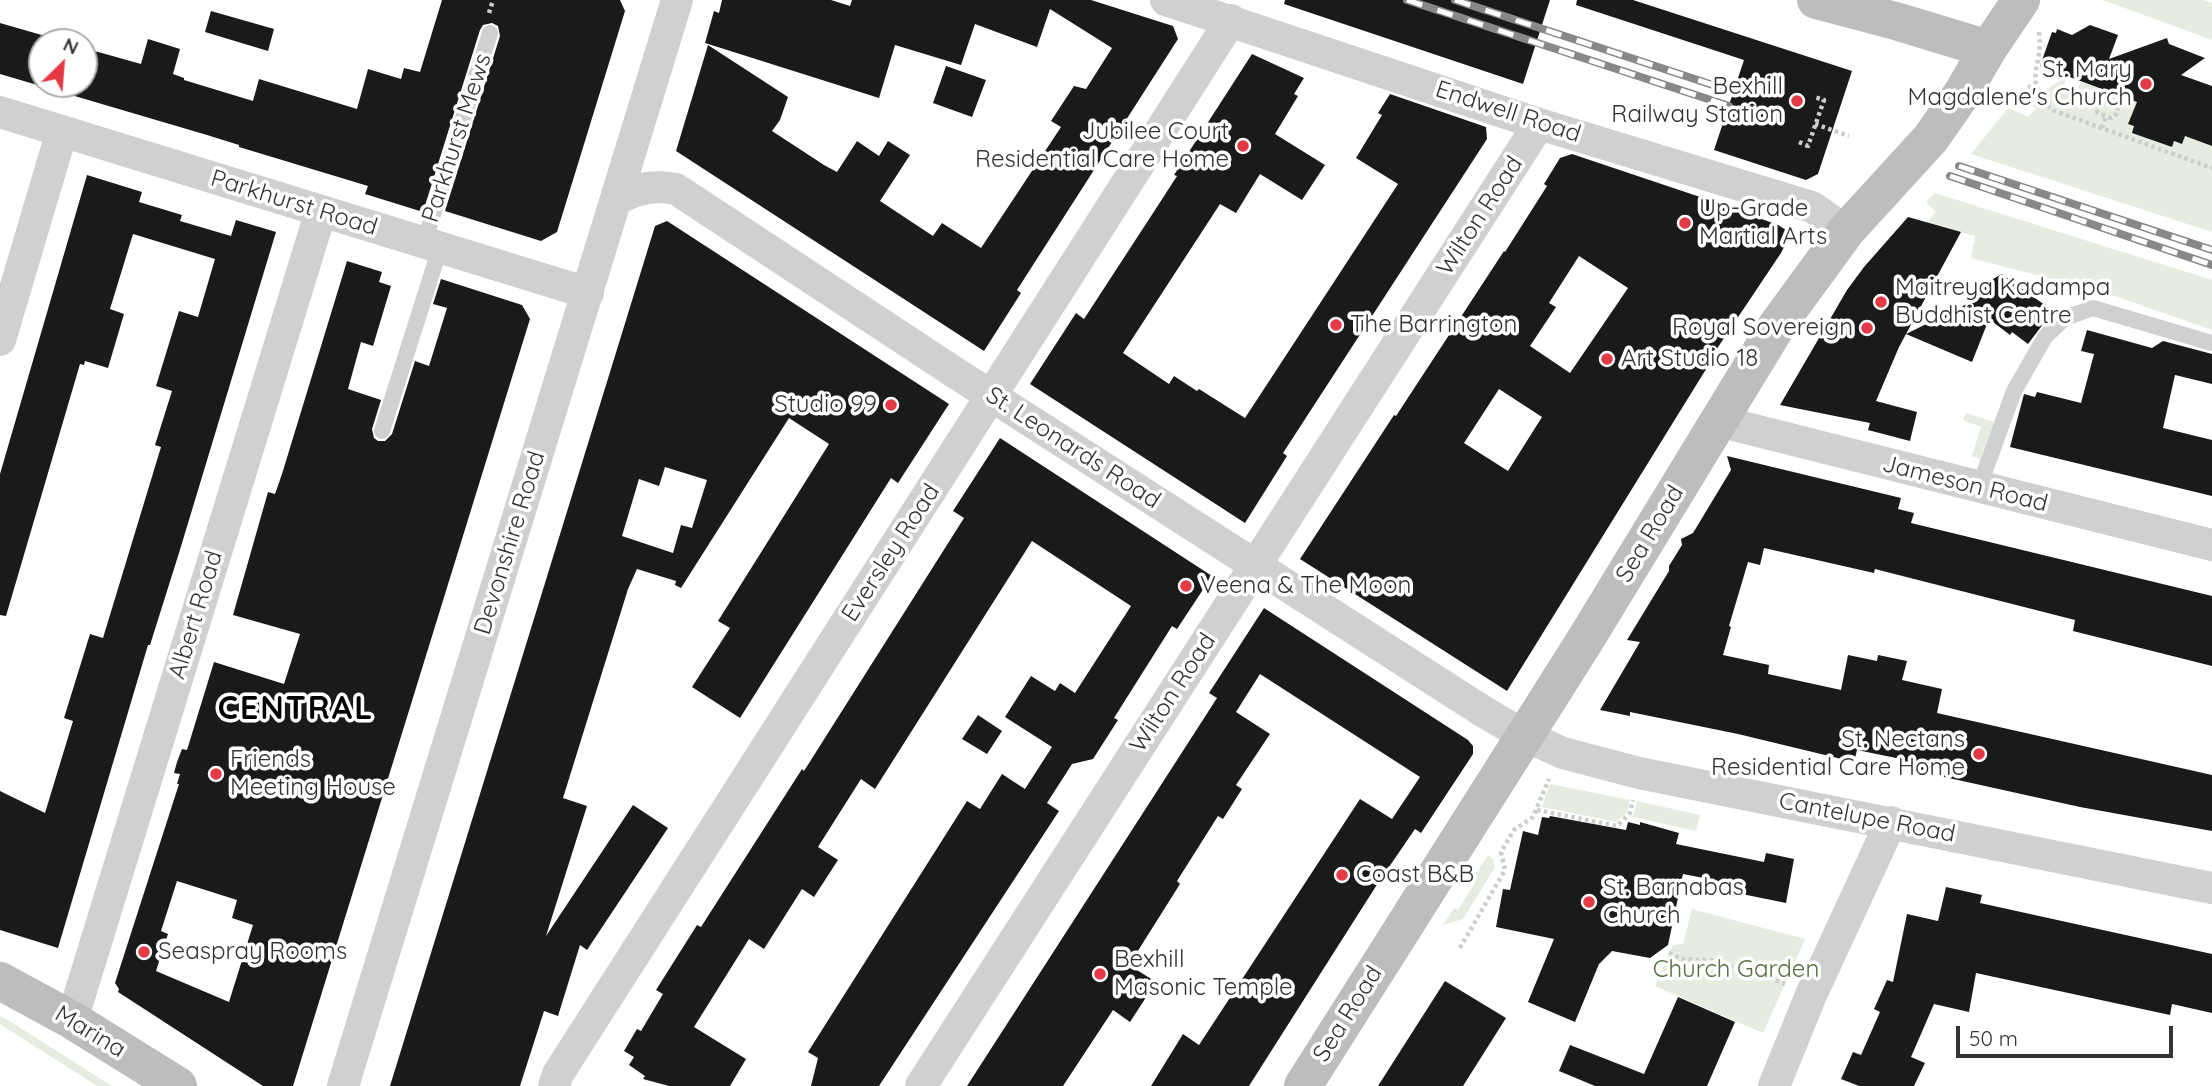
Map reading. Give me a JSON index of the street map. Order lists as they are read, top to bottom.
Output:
{
  "streets": {
    "main road": ["Sea Road", "Marina"],
    "street": [
      "Endwell Road",
      "Parkhurst Road",
      "Wilton Road",
      "St. Leonards Road",
      "Jameson Road",
      "Devonshire Road",
      "Eversley Road",
      "Albert Road",
      "Cantelupe Road"
    ],
    "lane": ["Parkhurst Mews"]
  },
  "crossings": [
    ["Endwell Road", "Wilton Road"],
    ["Endwell Road", "Sea Road"],
    ["Endwell Road", "Eversley Road"],
    ["Parkhurst Mews", "Parkhurst Road"],
    ["Parkhurst Road", "Devonshire Road"],
    ["Parkhurst Road", "Albert Road"],
    ["Wilton Road", "St. Leonards Road"],
    ["St. Leonards Road", "Sea Road"],
    ["St. Leonards Road", "Devonshire Road"],
    ["St. Leonards Road", "Eversley Road"],
    ["St. Leonards Road", "Cantelupe Road"],
    ["Jameson Road", "Sea Road"],
    ["Sea Road", "Cantelupe Road"],
    ["Albert Road", "Marina"]
  ],
  "districts": ["CENTRAL"],
  "parks": ["Church Garden"],
  "places": [
    "St. Mary Magdalene's Church",
    "Bexhill Railway Station",
    "Jubilee Court Residential Care Home",
    "Up-Grade Martial Arts",
    "Maitreya Kadampa Buddhist Centre",
    "The Barrington",
    "Royal Sovereign",
    "Art Studio 18",
    "Studio 99",
    "Veena & The Moon",
    "St. Nectans Residential Care Home",
    "Friends Meeting House",
    "Coast B&B",
    "St. Barnabas Church",
    "Seaspray Rooms",
    "Bexhill Masonic Temple"
  ],
  "scale_bar": "50 m",
  "north": "top right"
}
